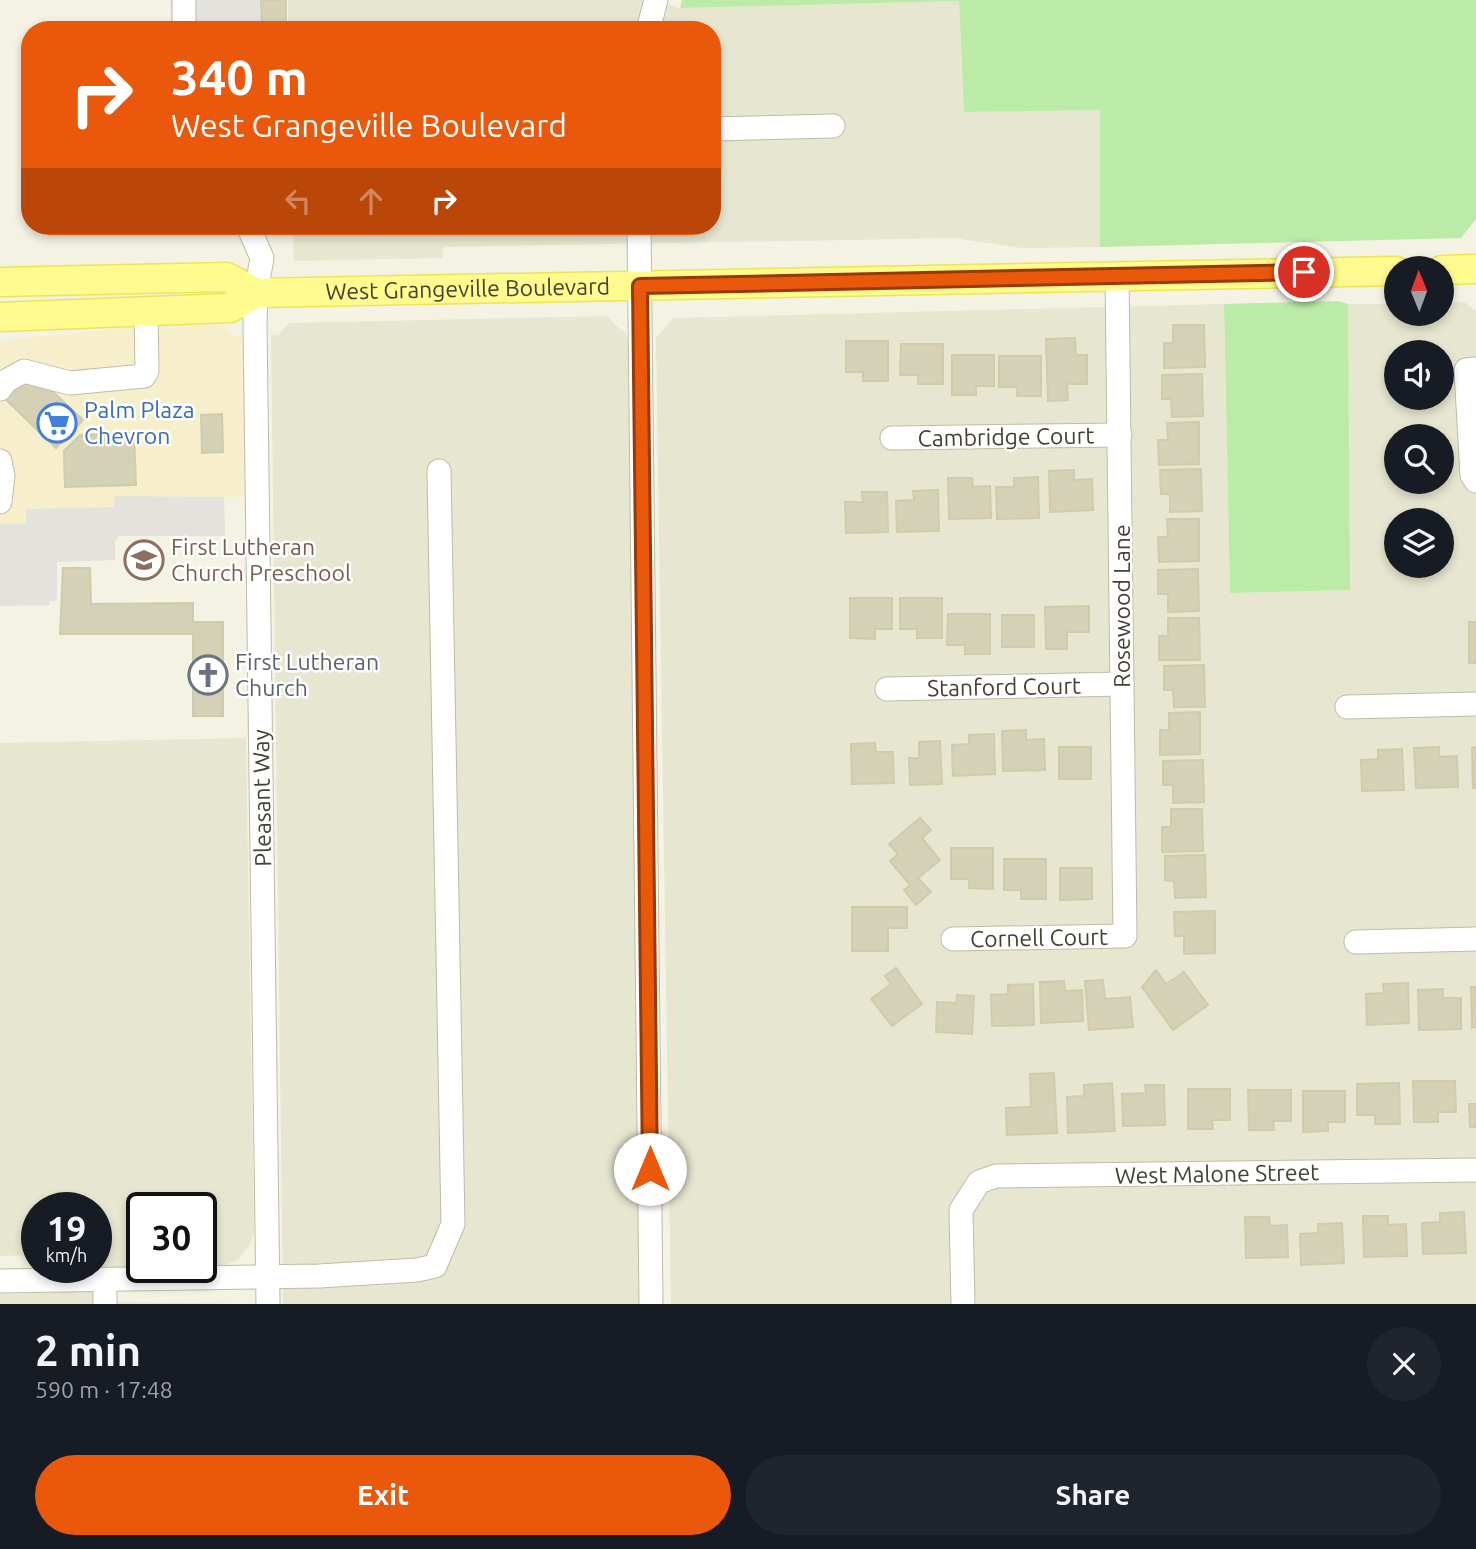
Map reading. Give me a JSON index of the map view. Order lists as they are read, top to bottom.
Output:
{
  "streets": {
    "main road": ["West Grangeville Boulevard"],
    "street": [
      "Cambridge Court",
      "Rosewood Lane",
      "Stanford Court",
      "Pleasant Way",
      "Cornell Court",
      "West Malone Street"
    ]
  },
  "crossings": [
    ["West Grangeville Boulevard", "Rosewood Lane"],
    ["West Grangeville Boulevard", "Pleasant Way"],
    ["Cambridge Court", "Rosewood Lane"],
    ["Rosewood Lane", "Stanford Court"],
    ["Rosewood Lane", "Cornell Court"]
  ],
  "places": {
    "supermarket": ["Palm Plaza Chevron"],
    "school or university": ["First Lutheran Church Preschool"],
    "church": ["First Lutheran Church"]
  },
  "north": "top",
  "page": {
    "turn": ["340 m", "West Grangeville Boulevard"],
    "speed": "19 km/h",
    "limit": "30",
    "heading": ["2 min", "590 m · 17:48"],
    "buttons": ["Exit", "Share"]
  }
}
